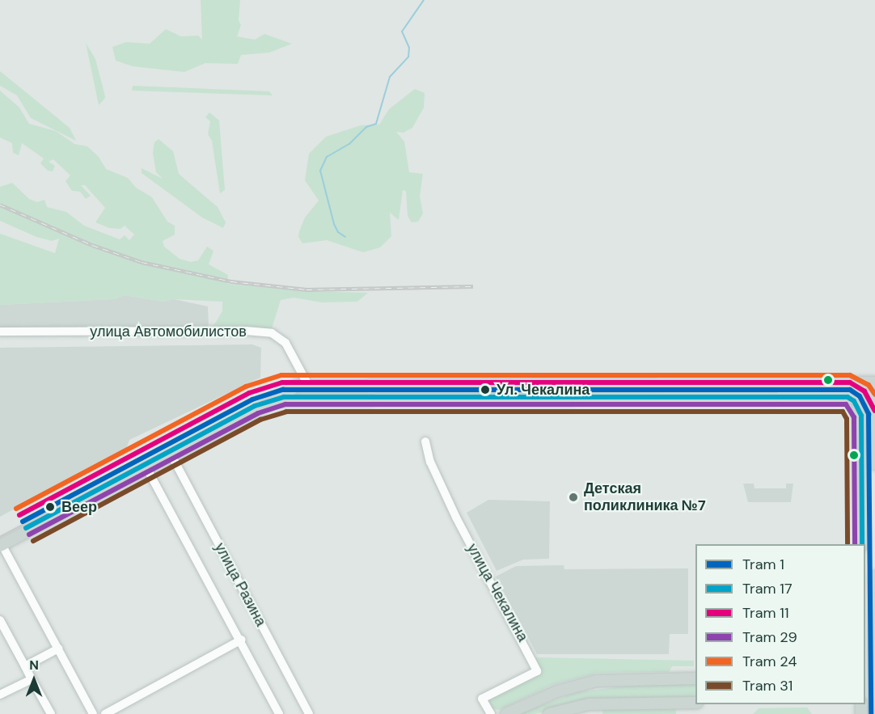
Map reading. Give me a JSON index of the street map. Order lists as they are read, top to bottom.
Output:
{
  "streets": {
    "street": ["улица Автомобилистов", "улица Разина", "улица Чекалина"]
  },
  "places": ["Ул. Чекалина", "Детская поликлиника №7", "Веер"],
  "lines": [
    "tram line 24",
    "tram line 11",
    "tram line 1",
    "tram line 17",
    "tram line 29",
    "tram line 31"
  ],
  "legend": [
    "Tram 1",
    "Tram 17",
    "Tram 11",
    "Tram 29",
    "Tram 24",
    "Tram 31"
  ],
  "north": "top"
}
